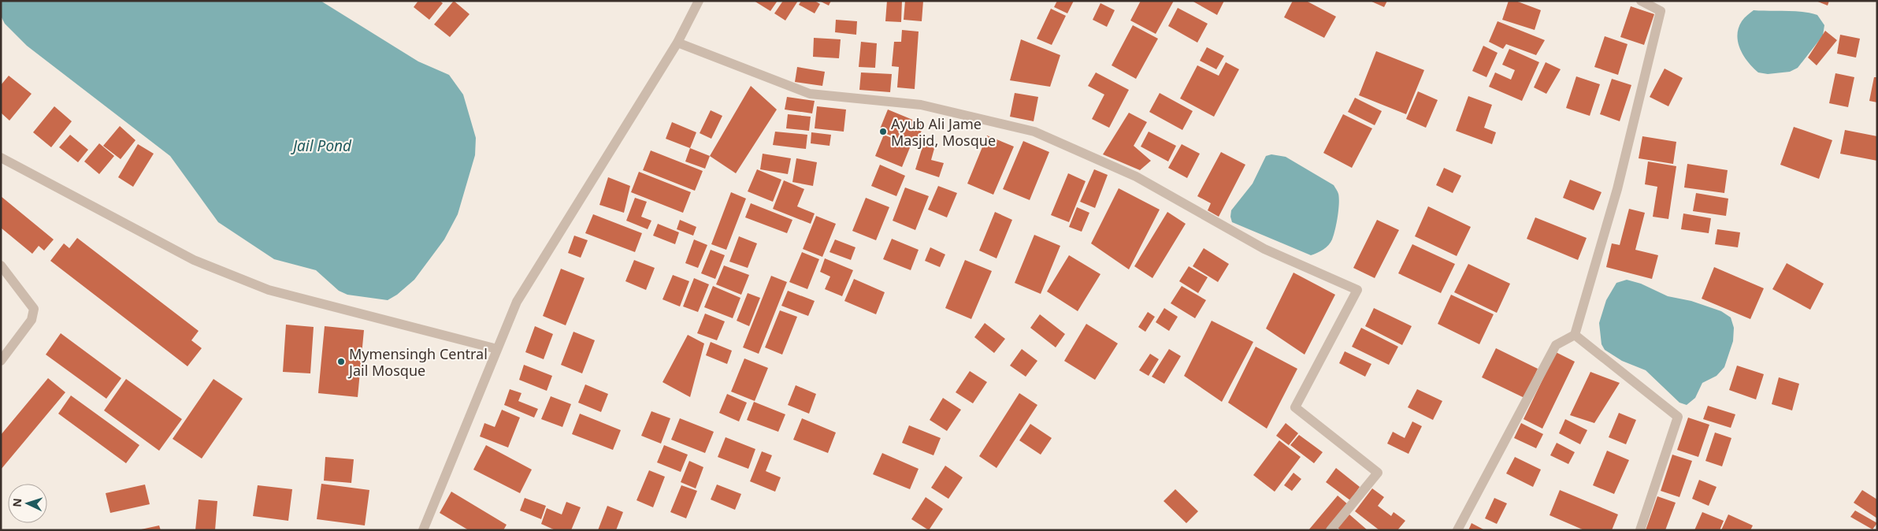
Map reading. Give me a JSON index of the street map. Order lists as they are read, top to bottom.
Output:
{
  "water": ["Jail Pond"],
  "places": ["Ayub Ali Jame Masjid, Mosque", "Mymensingh Central Jail Mosque"],
  "north": "left"
}
